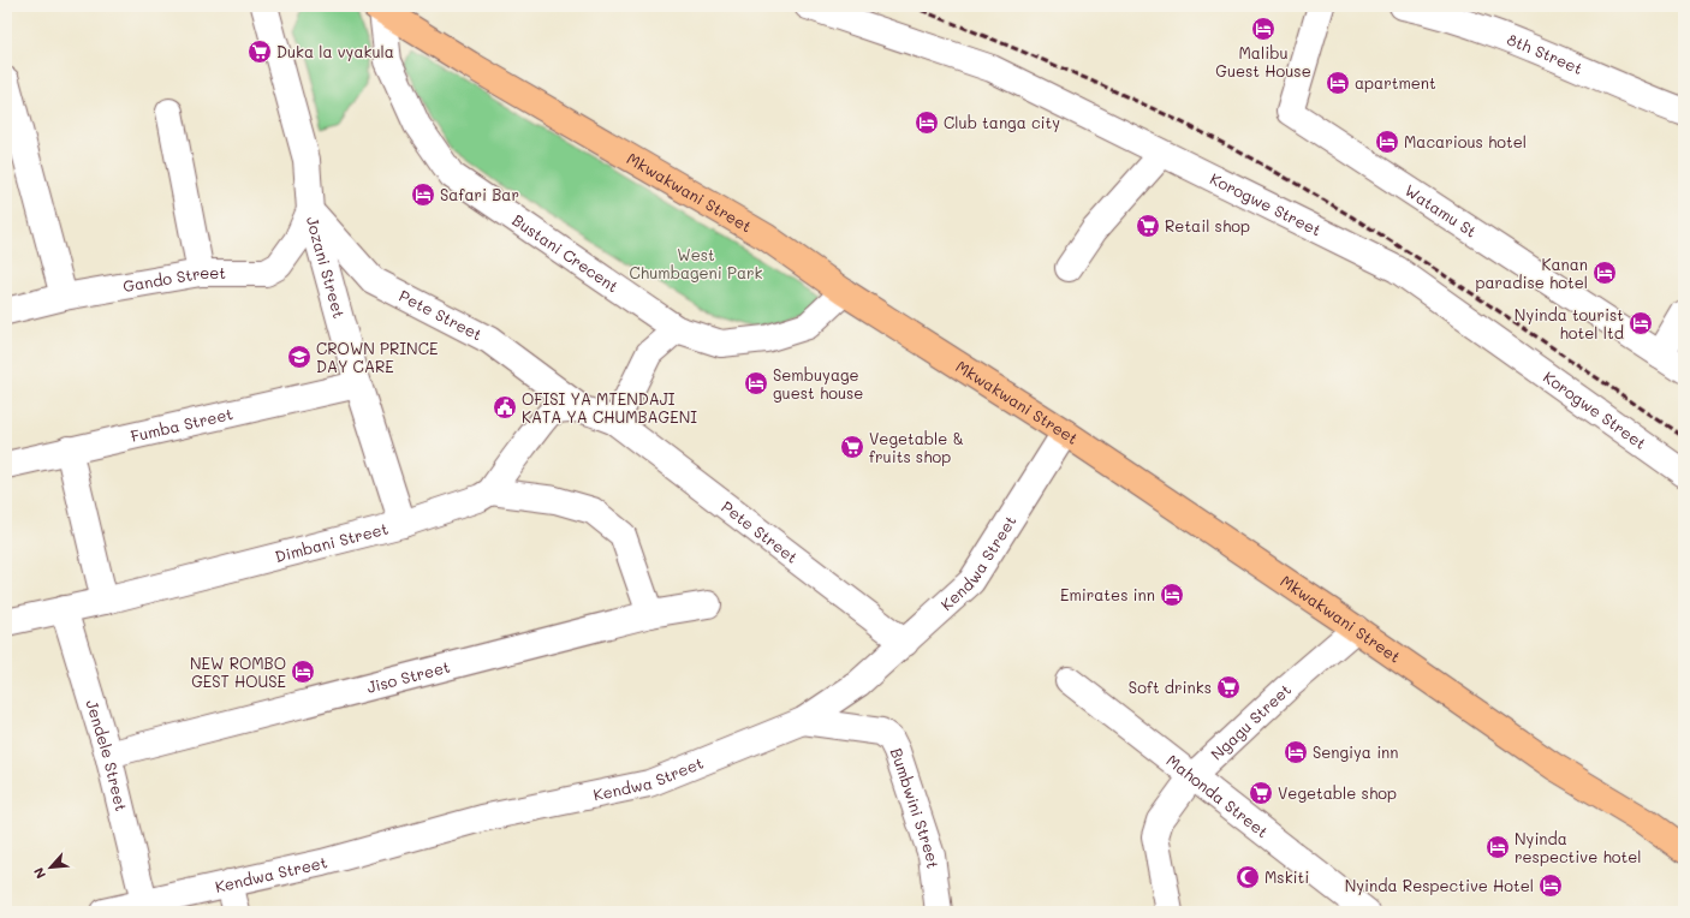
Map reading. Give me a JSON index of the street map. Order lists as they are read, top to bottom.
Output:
{
  "streets": {
    "main road": ["Mkwakwani Street"],
    "street": [
      "8th Street",
      "Korogwe Street",
      "Watamu St",
      "Bustani Crecent",
      "Jozani Street",
      "Gando Street",
      "Pete Street",
      "Fumba Street",
      "Dimbani Street",
      "Kendwa Street",
      "Jiso Street",
      "Ngagu Street",
      "Jendele Street",
      "Mahonda Street",
      "Bumbwini Street"
    ]
  },
  "crossings": [
    ["Mkwakwani Street", "Bustani Crecent"],
    ["Mkwakwani Street", "Kendwa Street"],
    ["Mkwakwani Street", "Ngagu Street"],
    ["Jozani Street", "Gando Street"],
    ["Jozani Street", "Pete Street"],
    ["Jozani Street", "Fumba Street"],
    ["Jozani Street", "Dimbani Street"],
    ["Gando Street", "Pete Street"],
    ["Pete Street", "Dimbani Street"],
    ["Pete Street", "Kendwa Street"],
    ["Dimbani Street", "Jendele Street"],
    ["Kendwa Street", "Jendele Street"],
    ["Kendwa Street", "Bumbwini Street"],
    ["Jiso Street", "Jendele Street"],
    ["Ngagu Street", "Mahonda Street"]
  ],
  "parks": ["West Chumbageni Park"],
  "places": {
    "hotel": [
      "Malibu Guest House",
      "apartment",
      "Club tanga city",
      "Macarious hotel",
      "Safari Bar",
      "Kanan paradise hotel",
      "Nyinda tourist hotel ltd",
      "Sembuyage guest house",
      "Emirates inn",
      "NEW ROMBO GEST HOUSE",
      "Sengiya inn",
      "Nyinda respective hotel",
      "Nyinda Respective Hotel"
    ],
    "supermarket": [
      "Duka la vyakula",
      "Retail shop",
      "Vegetable & fruits shop",
      "Soft drinks",
      "Vegetable shop"
    ],
    "school or university": ["CROWN PRINCE DAY CARE"],
    "public building": ["OFISI YA MTENDAJI KATA YA CHUMBAGENI"],
    "mosque": ["Mskiti"]
  },
  "north": "bottom left"
}
